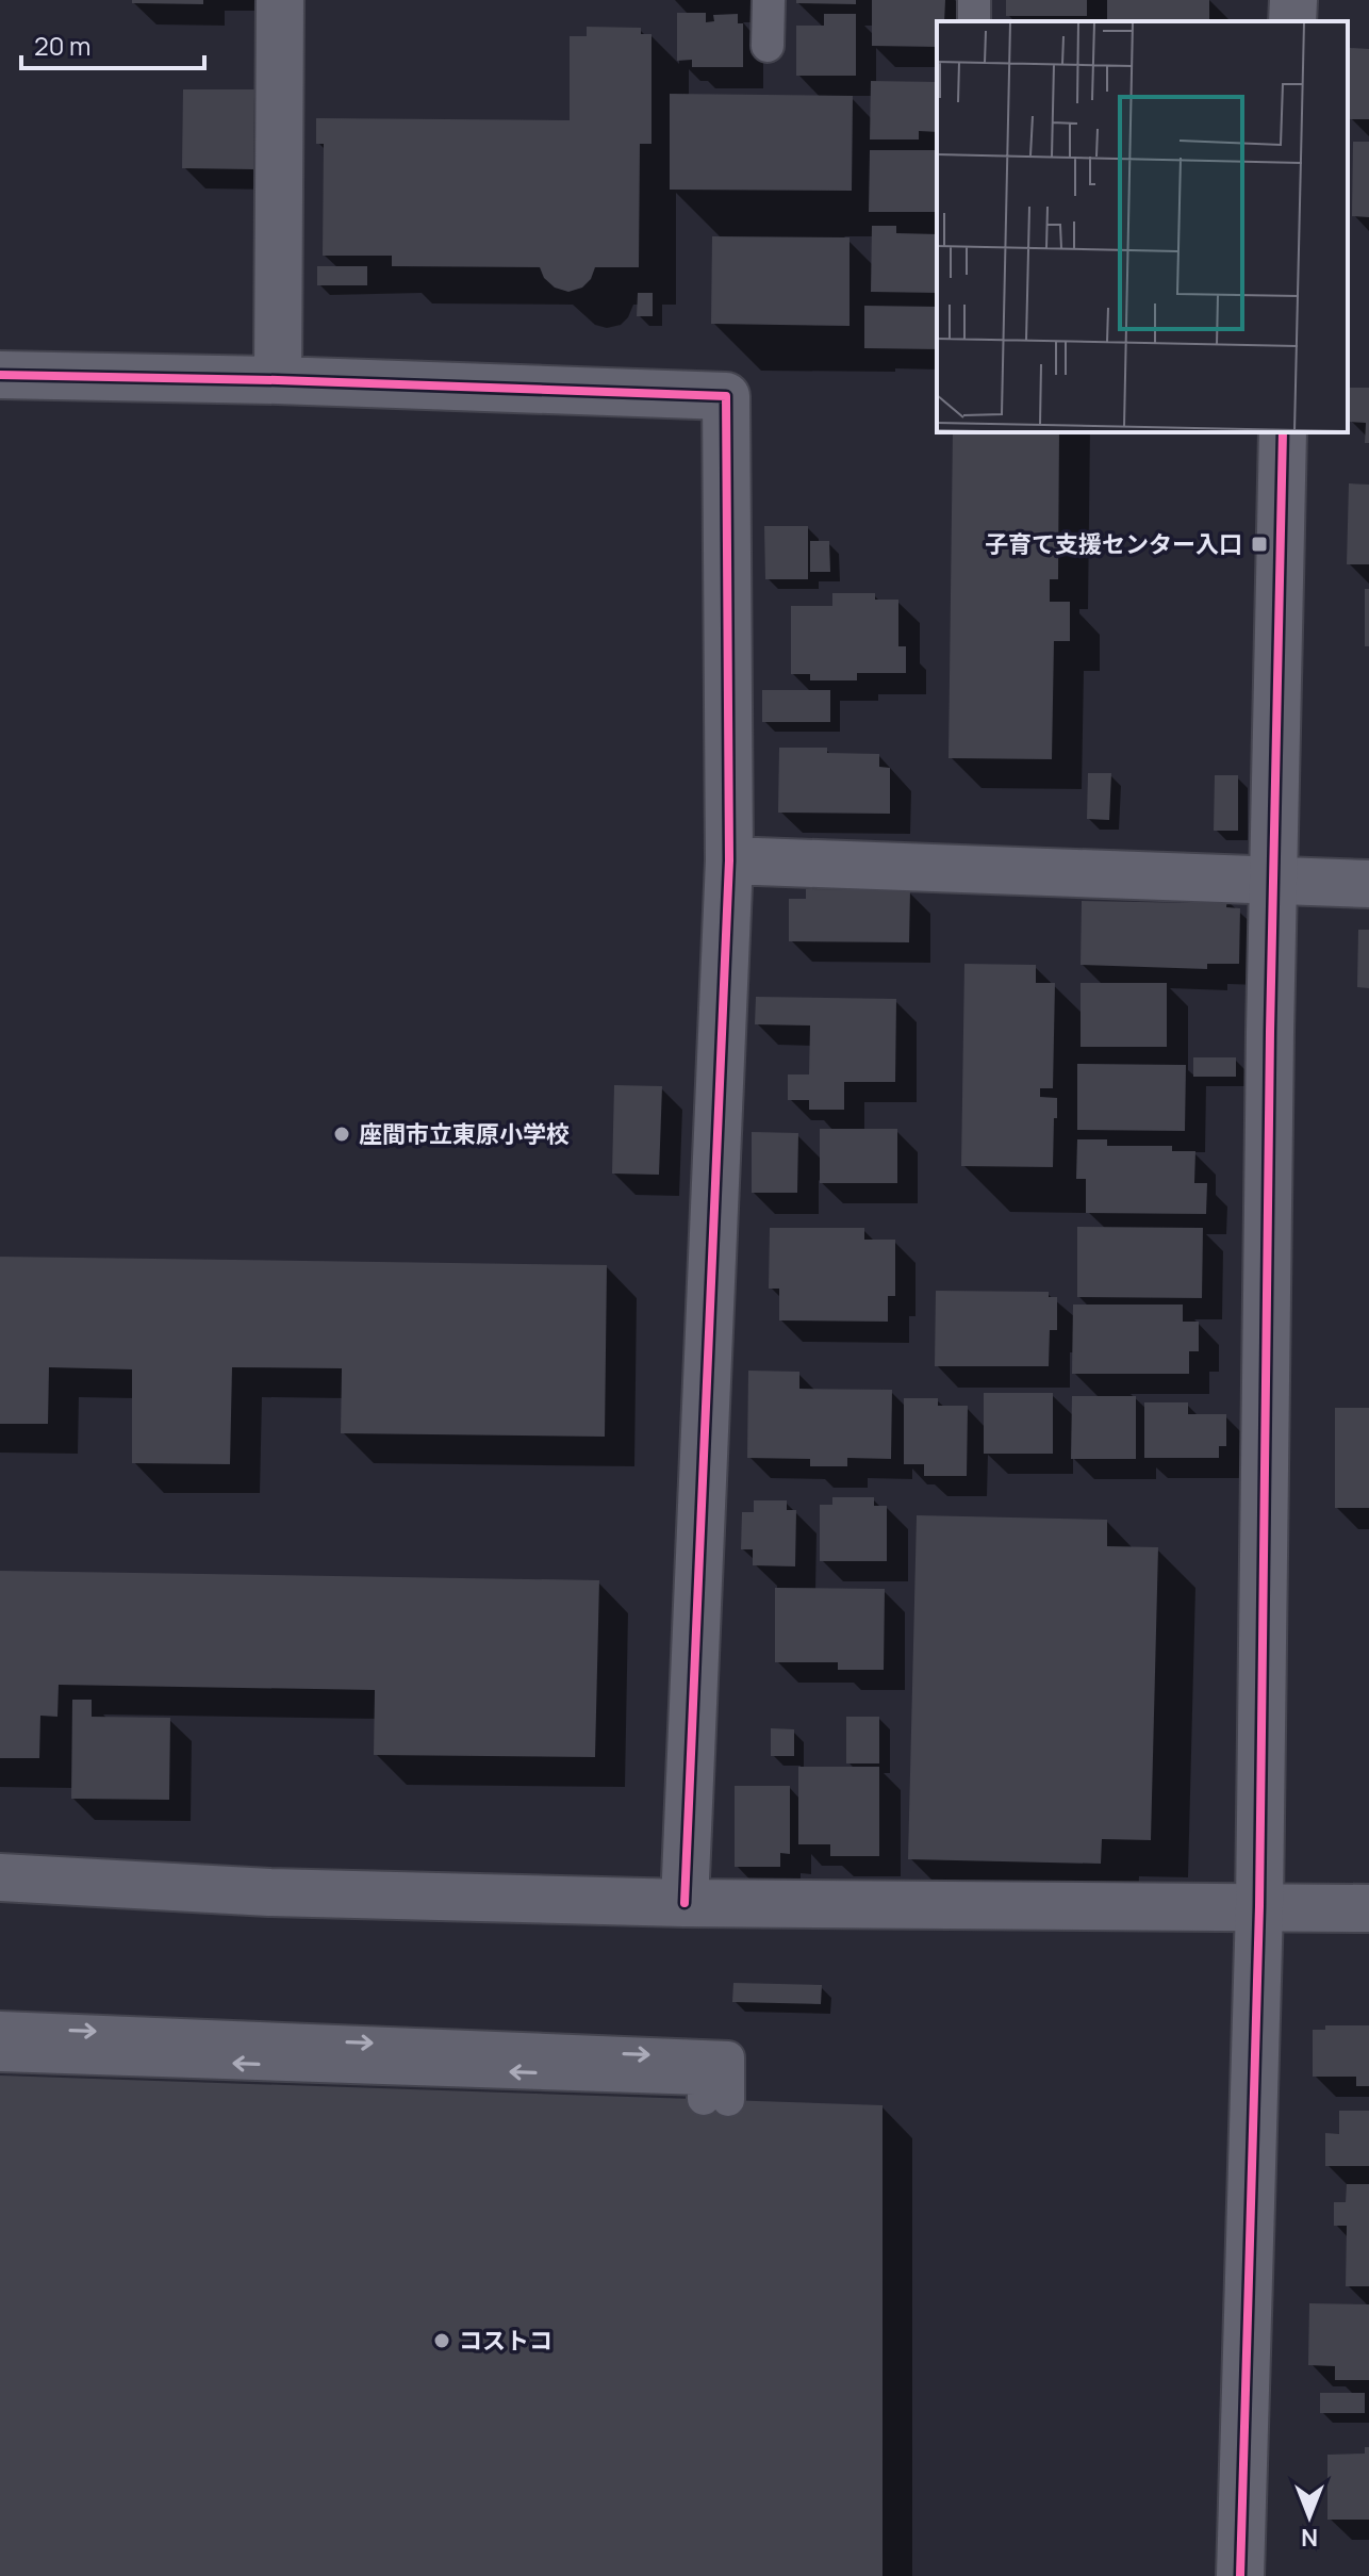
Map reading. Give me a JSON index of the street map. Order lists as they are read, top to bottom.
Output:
{
  "places": {
    "transit": ["子育て支援センター入口"],
    "other": ["座間市立東原小学校", "コストコ"]
  },
  "scale_bar": "20 m",
  "north": "bottom"
}
